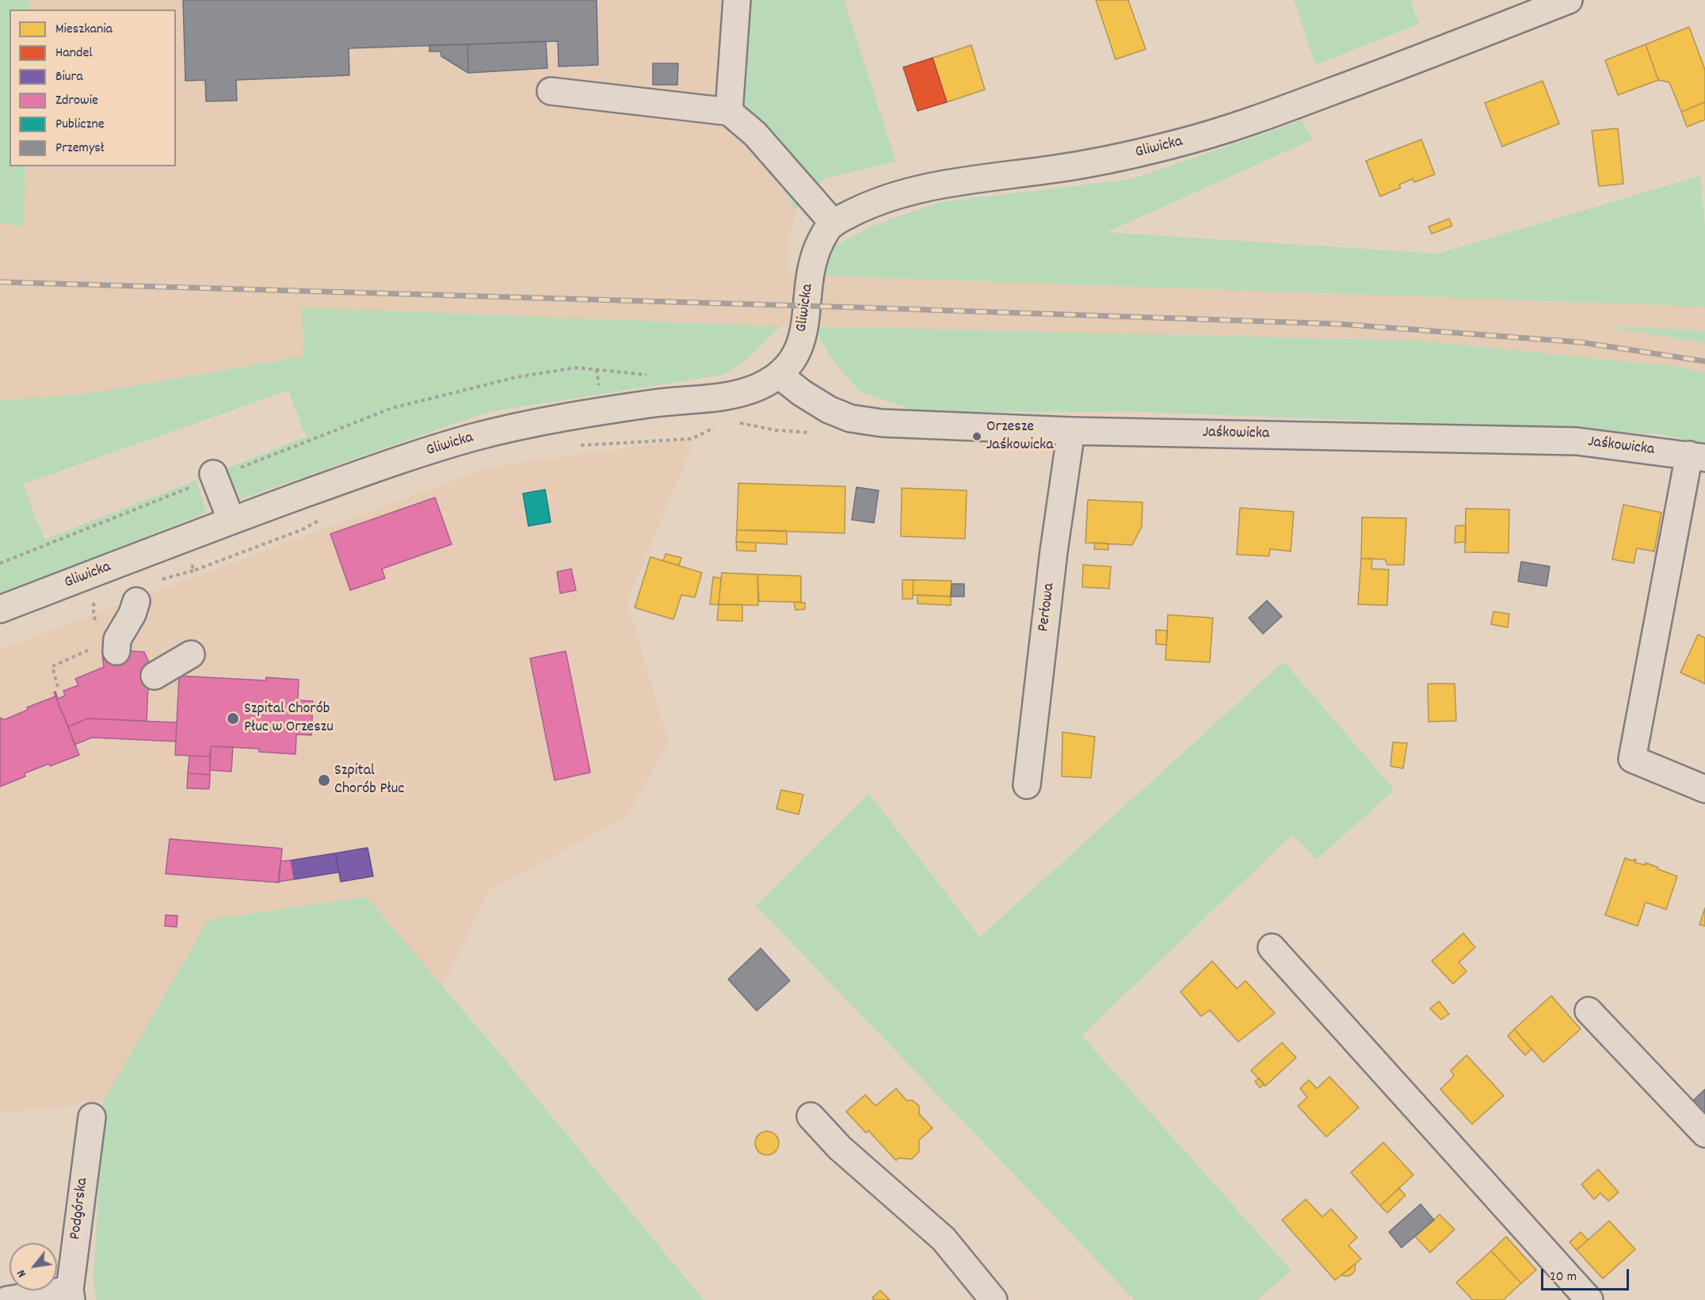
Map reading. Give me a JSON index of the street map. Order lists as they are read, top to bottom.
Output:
{
  "streets": {
    "main road": ["Gliwicka"],
    "street": ["Jaśkowicka", "Perłowa", "Podgórska"]
  },
  "crossings": [
    ["Gliwicka", "Jaśkowicka"],
    ["Jaśkowicka", "Perłowa"]
  ],
  "places": ["Orzesze Jaśkowicka", "Szpital Chorób Płuc w Orzeszu", "Szpital Chorób Płuc"],
  "legend": [
    "Mieszkania",
    "Handel",
    "Biura",
    "Zdrowie",
    "Publiczne",
    "Przemysł"
  ],
  "scale_bar": "20 m",
  "north": "bottom left"
}
